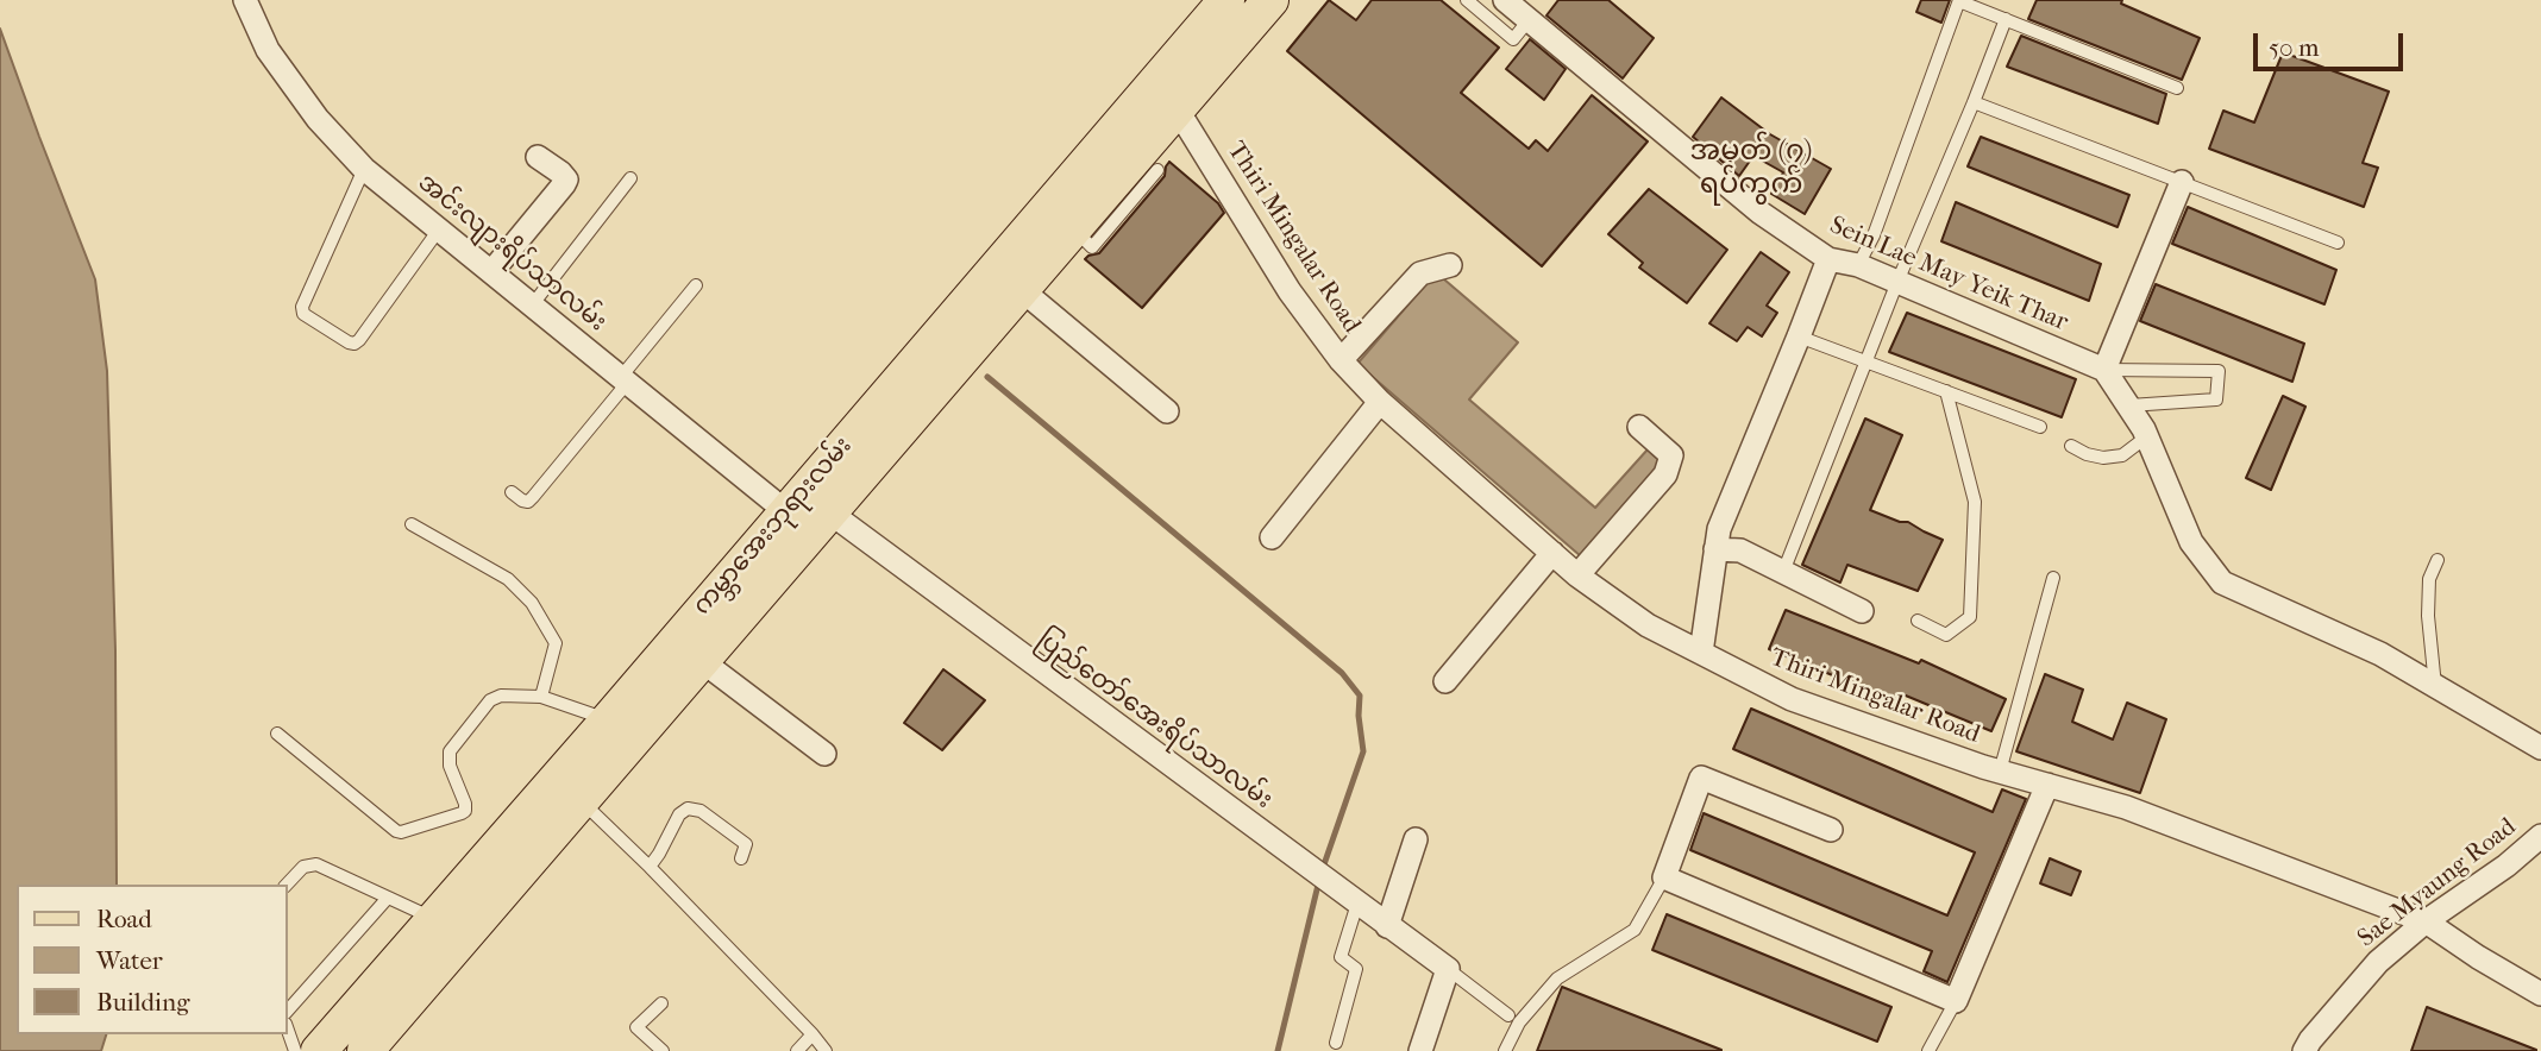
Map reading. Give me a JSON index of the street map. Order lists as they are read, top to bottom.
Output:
{
  "streets": {
    "main road": ["ကမ္ဘာအေးဘုရားလမ်း"],
    "street": [
      "Thiri Mingalar Road",
      "အင်းလျားရိပ်သာလမ်း",
      "Sein Lae May Yeik Thar",
      "ပြည်တော်အေးရိပ်သာလမ်း",
      "Sae Myaung Road"
    ]
  },
  "crossings": [
    ["Thiri Mingalar Road", "ကမ္ဘာအေးဘုရားလမ်း"],
    ["Thiri Mingalar Road", "Sae Myaung Road"],
    ["အင်းလျားရိပ်သာလမ်း", "ကမ္ဘာအေးဘုရားလမ်း"],
    ["အင်းလျားရိပ်သာလမ်း", "ပြည်တော်အေးရိပ်သာလမ်း"],
    ["ကမ္ဘာအေးဘုရားလမ်း", "ပြည်တော်အေးရိပ်သာလမ်း"]
  ],
  "districts": ["အမှတ် (၇) ရပ်ကွက်"],
  "legend": ["Road", "Water", "Building"],
  "scale_bar": "50 m"
}
